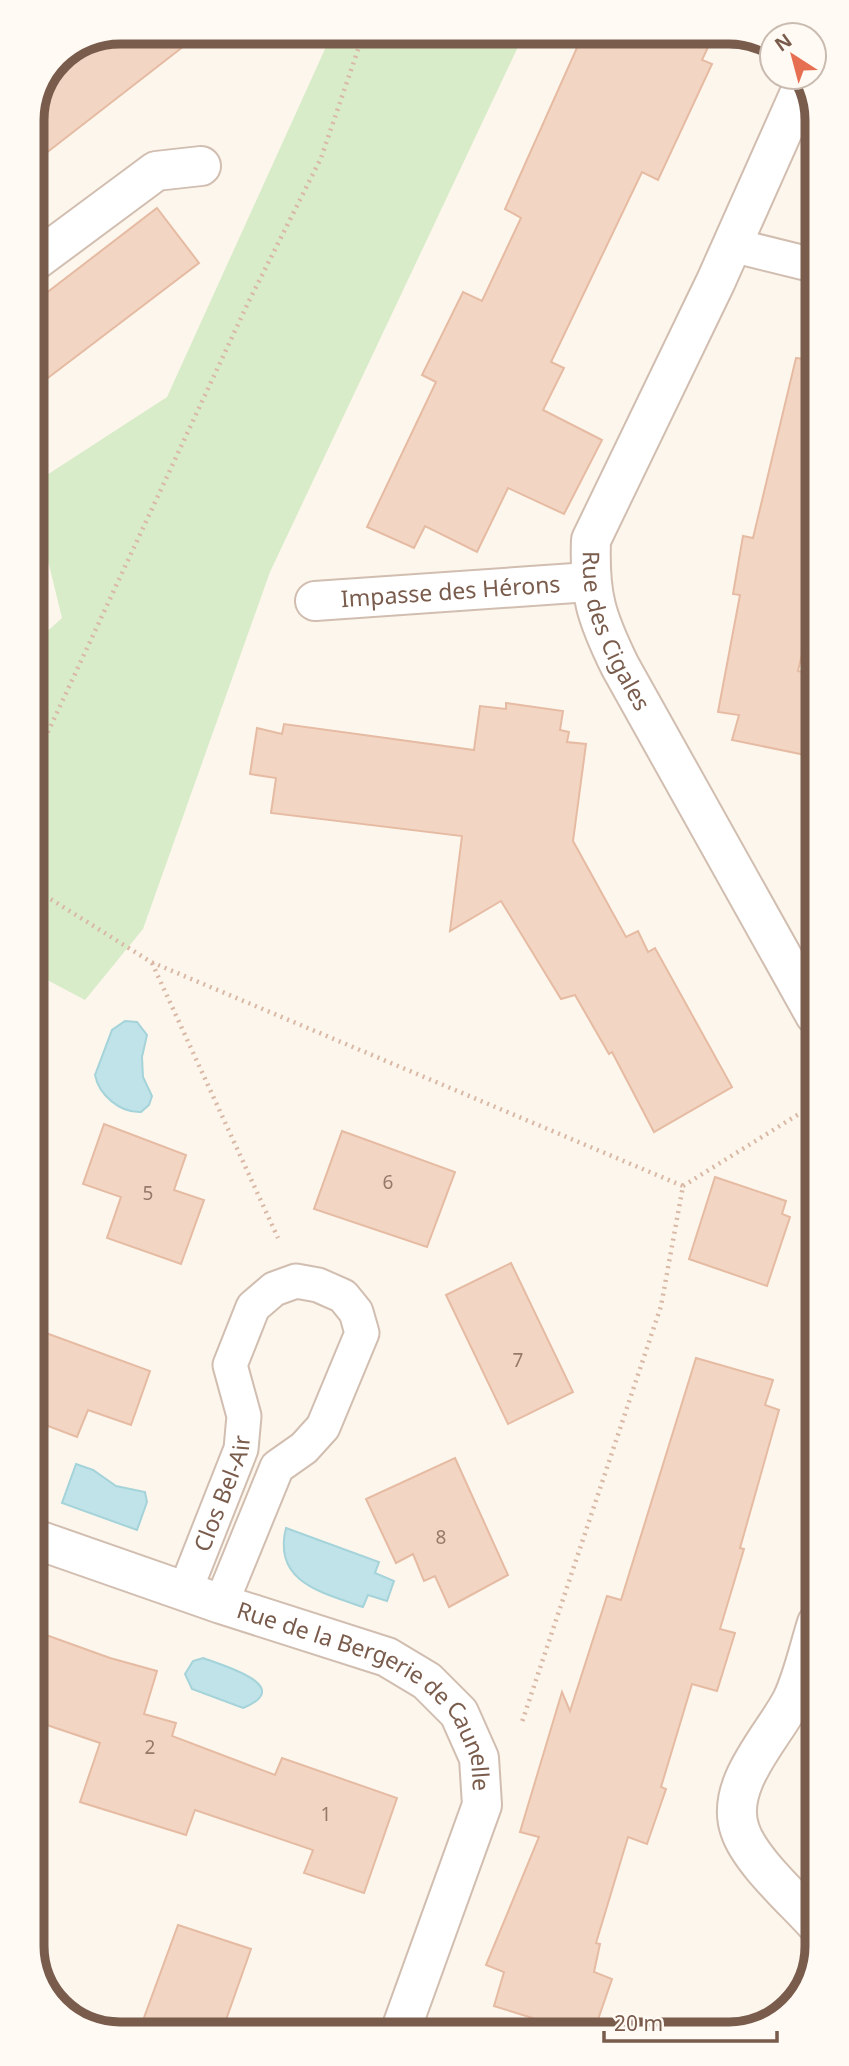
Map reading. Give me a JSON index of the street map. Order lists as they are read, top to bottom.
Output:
{
  "streets": {
    "street": ["Impasse des Hérons", "Rue des Cigales", "Rue de la Bergerie de Caunelle"],
    "lane": ["Clos Bel-Air"]
  },
  "crossings": [
    ["Impasse des Hérons", "Rue des Cigales"],
    ["Clos Bel-Air", "Rue de la Bergerie de Caunelle"]
  ],
  "house_numbers": [
    "6",
    "5",
    "7",
    "8",
    "2",
    "1"
  ],
  "scale_bar": "20 m",
  "north": "top left"
}
